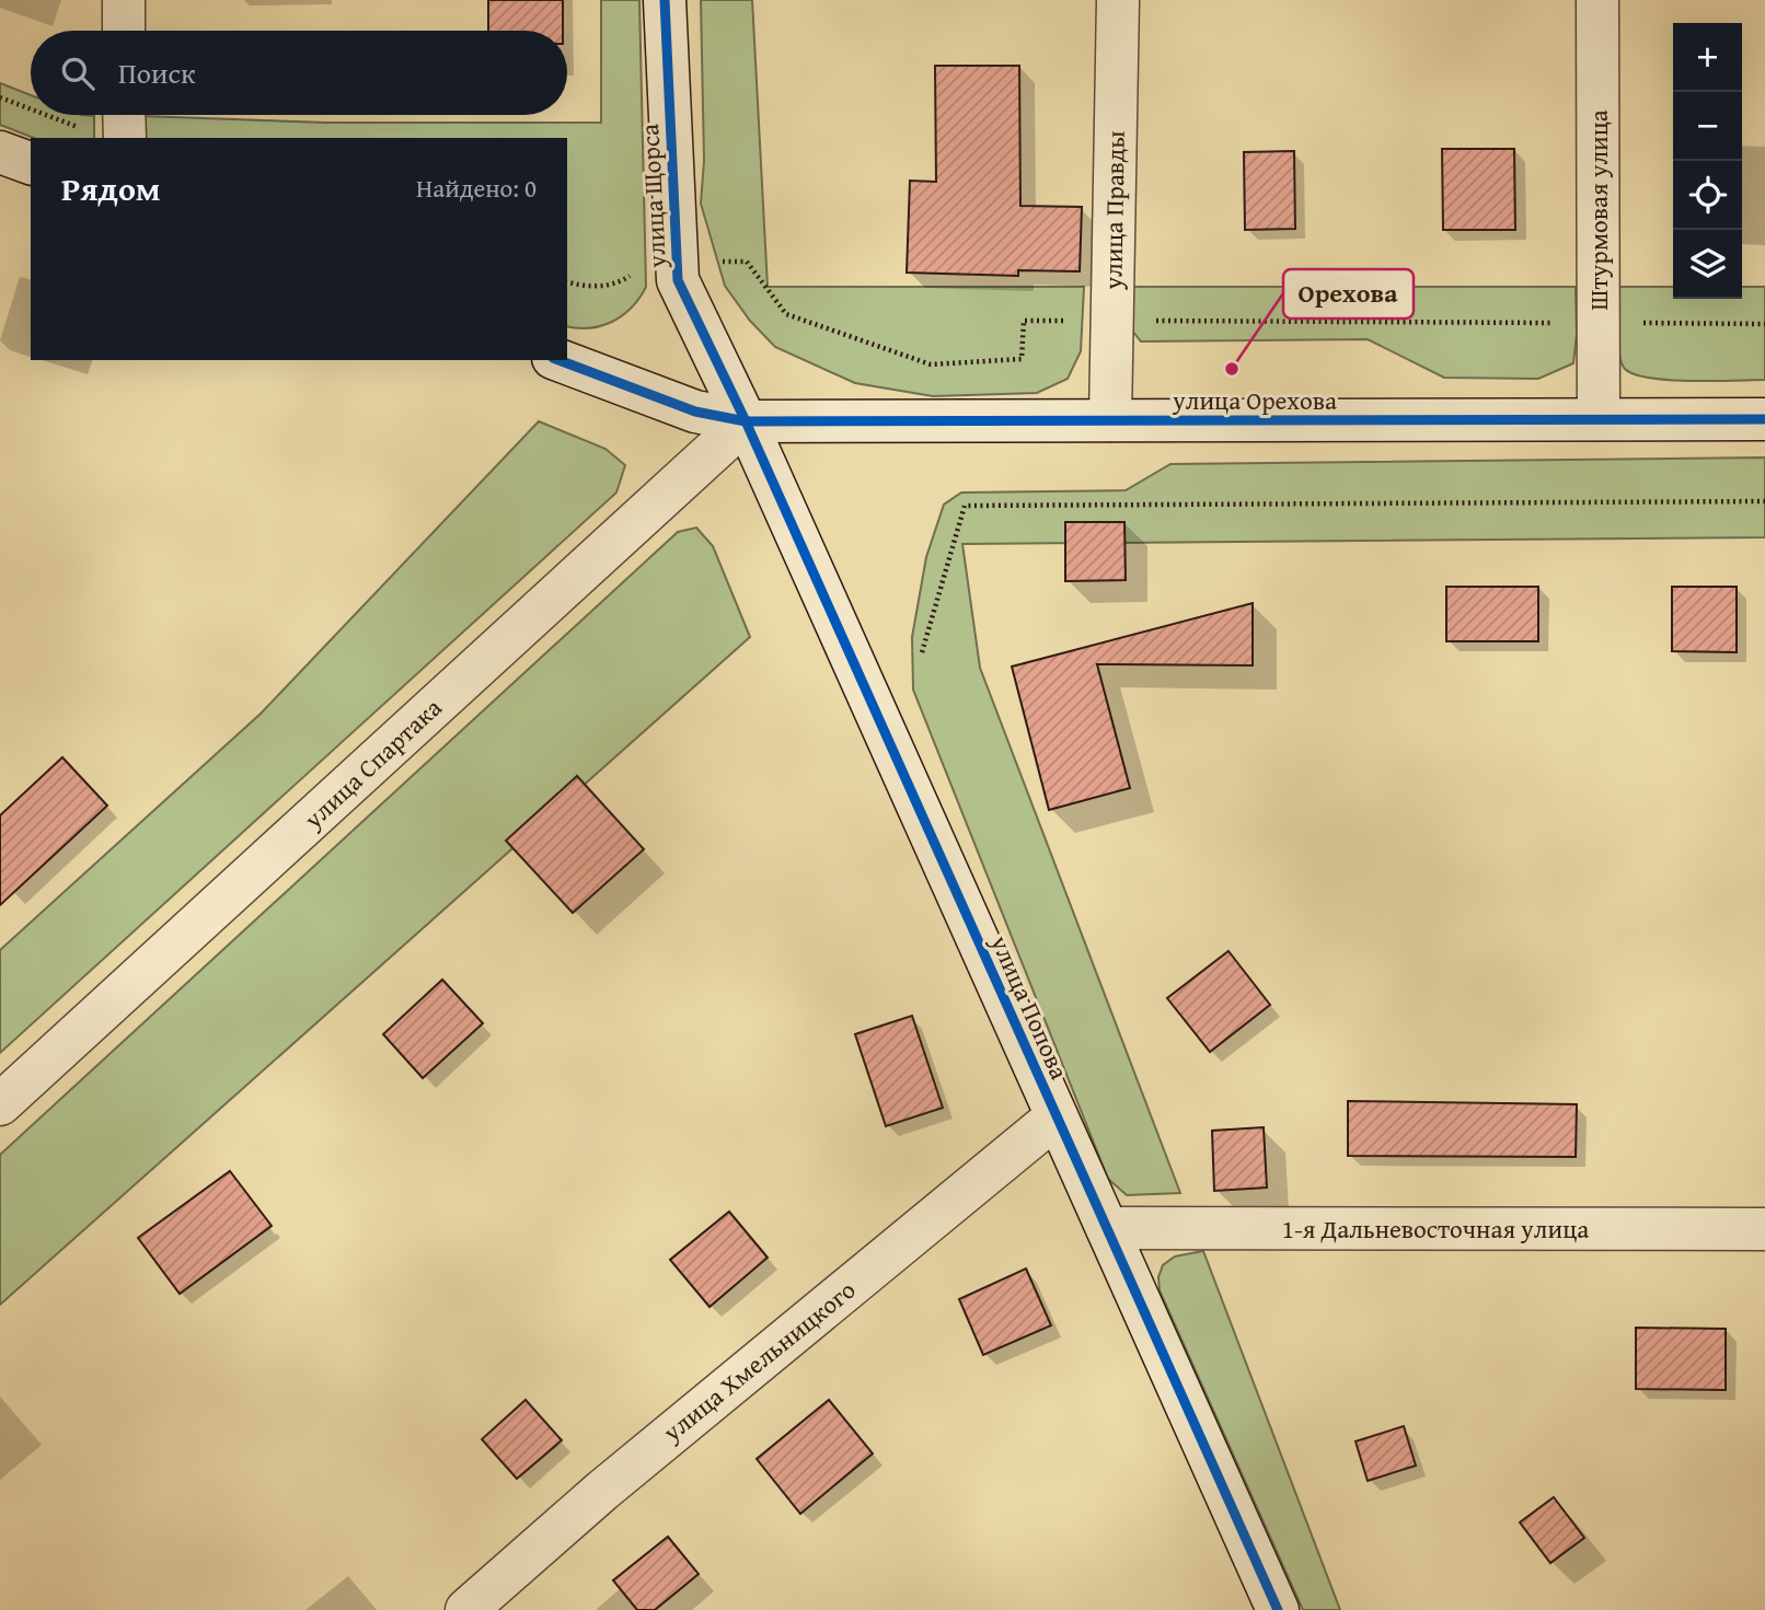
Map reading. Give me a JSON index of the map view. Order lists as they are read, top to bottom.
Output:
{
  "streets": {
    "street": [
      "улица Щорса",
      "улица Правды",
      "Штурмовая улица",
      "улица Орехова",
      "улица Спартака",
      "улица Попова",
      "1-я Дальневосточная улица",
      "улица Хмельницкого"
    ]
  },
  "crossings": [
    ["улица Щорса", "улица Орехова"],
    ["улица Щорса", "улица Спартака"],
    ["улица Щорса", "улица Попова"],
    ["улица Правды", "улица Орехова"],
    ["Штурмовая улица", "улица Орехова"],
    ["улица Орехова", "улица Спартака"],
    ["улица Орехова", "улица Попова"],
    ["улица Спартака", "улица Попова"],
    ["улица Попова", "1-я Дальневосточная улица"],
    ["улица Попова", "улица Хмельницкого"]
  ],
  "places": ["Орехова"],
  "page": {
    "map_buttons": ["+", "−"],
    "search": "Поиск",
    "heading": ["Рядом", "Найдено: 0"]
  }
}
